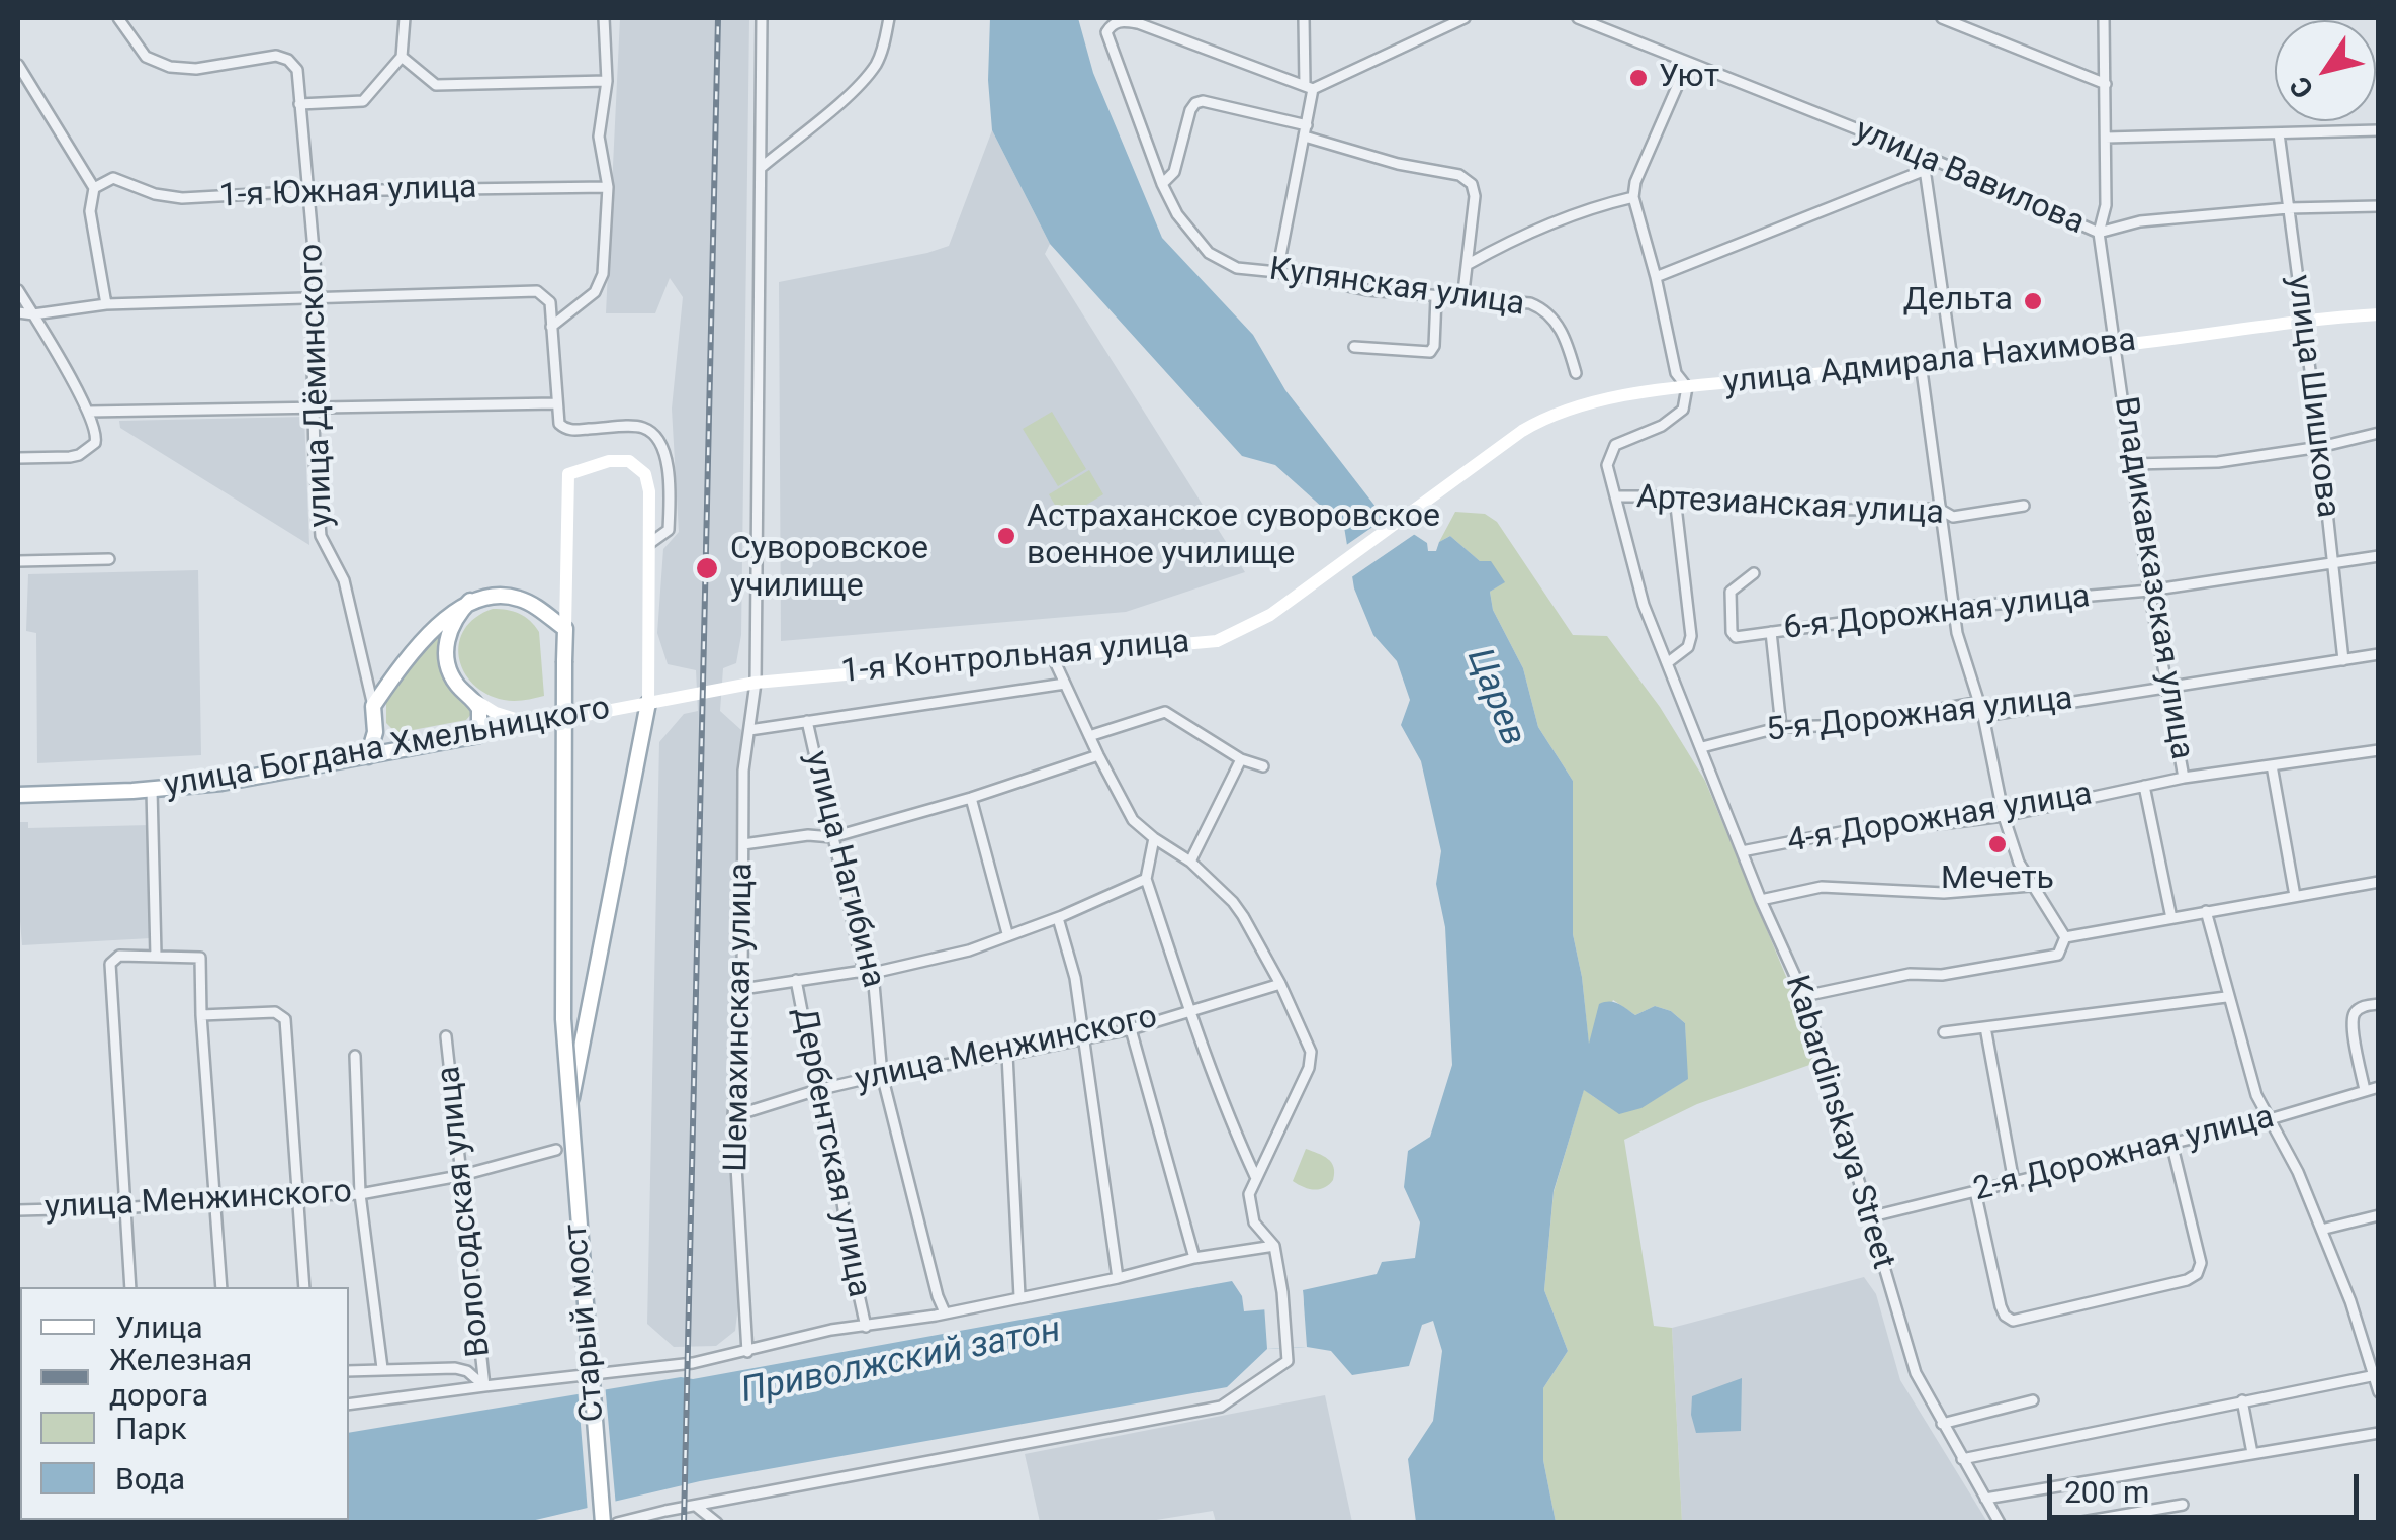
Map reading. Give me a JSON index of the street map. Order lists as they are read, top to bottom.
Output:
{
  "streets": {
    "main road": [
      "улица Адмирала Нахимова",
      "1-я Контрольная улица",
      "улица Богдана Хмельницкого",
      "Старый мост"
    ],
    "street": [
      "улица Вавилова",
      "1-я Южная улица",
      "Купянская улица",
      "улица Дёминского",
      "улица Шишкова",
      "Артезианская улица",
      "Владикавказская улица",
      "6-я Дорожная улица",
      "5-я Дорожная улица",
      "4-я Дорожная улица",
      "улица Нагибина",
      "Шемахинская улица",
      "улица Менжинского",
      "Kabardinskaya Street",
      "Дербентская улица",
      "2-я Дорожная улица",
      "Вологодская улица"
    ]
  },
  "crossings": [
    ["улица Вавилова", "улица Шишкова"],
    ["улица Вавилова", "Владикавказская улица"],
    ["1-я Южная улица", "улица Дёминского"],
    ["улица Адмирала Нахимова", "улица Шишкова"],
    ["улица Адмирала Нахимова", "Владикавказская улица"],
    ["улица Адмирала Нахимова", "1-я Контрольная улица"],
    ["улица Адмирала Нахимова", "Kabardinskaya Street"],
    ["улица Шишкова", "6-я Дорожная улица"],
    ["улица Шишкова", "5-я Дорожная улица"],
    ["Артезианская улица", "Kabardinskaya Street"],
    ["Владикавказская улица", "6-я Дорожная улица"],
    ["Владикавказская улица", "5-я Дорожная улица"],
    ["Владикавказская улица", "4-я Дорожная улица"],
    ["1-я Контрольная улица", "улица Богдана Хмельницкого"],
    ["1-я Контрольная улица", "Шемахинская улица"],
    ["5-я Дорожная улица", "Kabardinskaya Street"],
    ["улица Богдана Хмельницкого", "Шемахинская улица"],
    ["4-я Дорожная улица", "Kabardinskaya Street"],
    ["улица Нагибина", "улица Менжинского"],
    ["Шемахинская улица", "улица Менжинского"],
    ["улица Менжинского", "Дербентская улица"],
    ["улица Менжинского", "Вологодская улица"],
    ["Kabardinskaya Street", "2-я Дорожная улица"]
  ],
  "water": ["Царев", "Приволжский затон"],
  "places": [
    "Уют",
    "Дельта",
    "Астраханское суворовское военное училище",
    "Суворовское училище",
    "Мечеть"
  ],
  "legend": [
    "Улица",
    "Железная дорога",
    "Парк",
    "Вода"
  ],
  "scale_bar": "200 m",
  "north": "bottom left"
}
